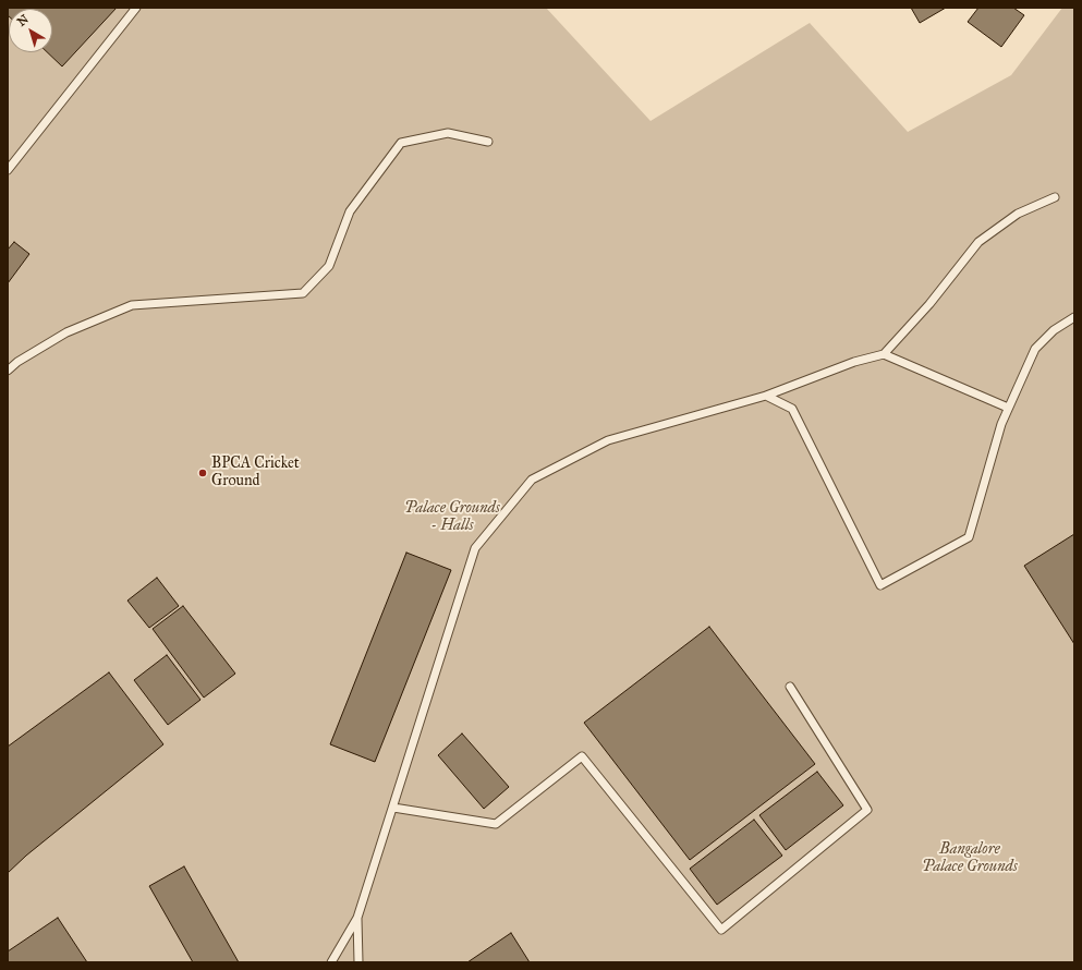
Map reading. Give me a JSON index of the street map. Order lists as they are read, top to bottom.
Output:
{
  "parks": ["Palace Grounds - Halls", "Bangalore Palace Grounds"],
  "places": ["BPCA Cricket Ground"],
  "north": "top left"
}
